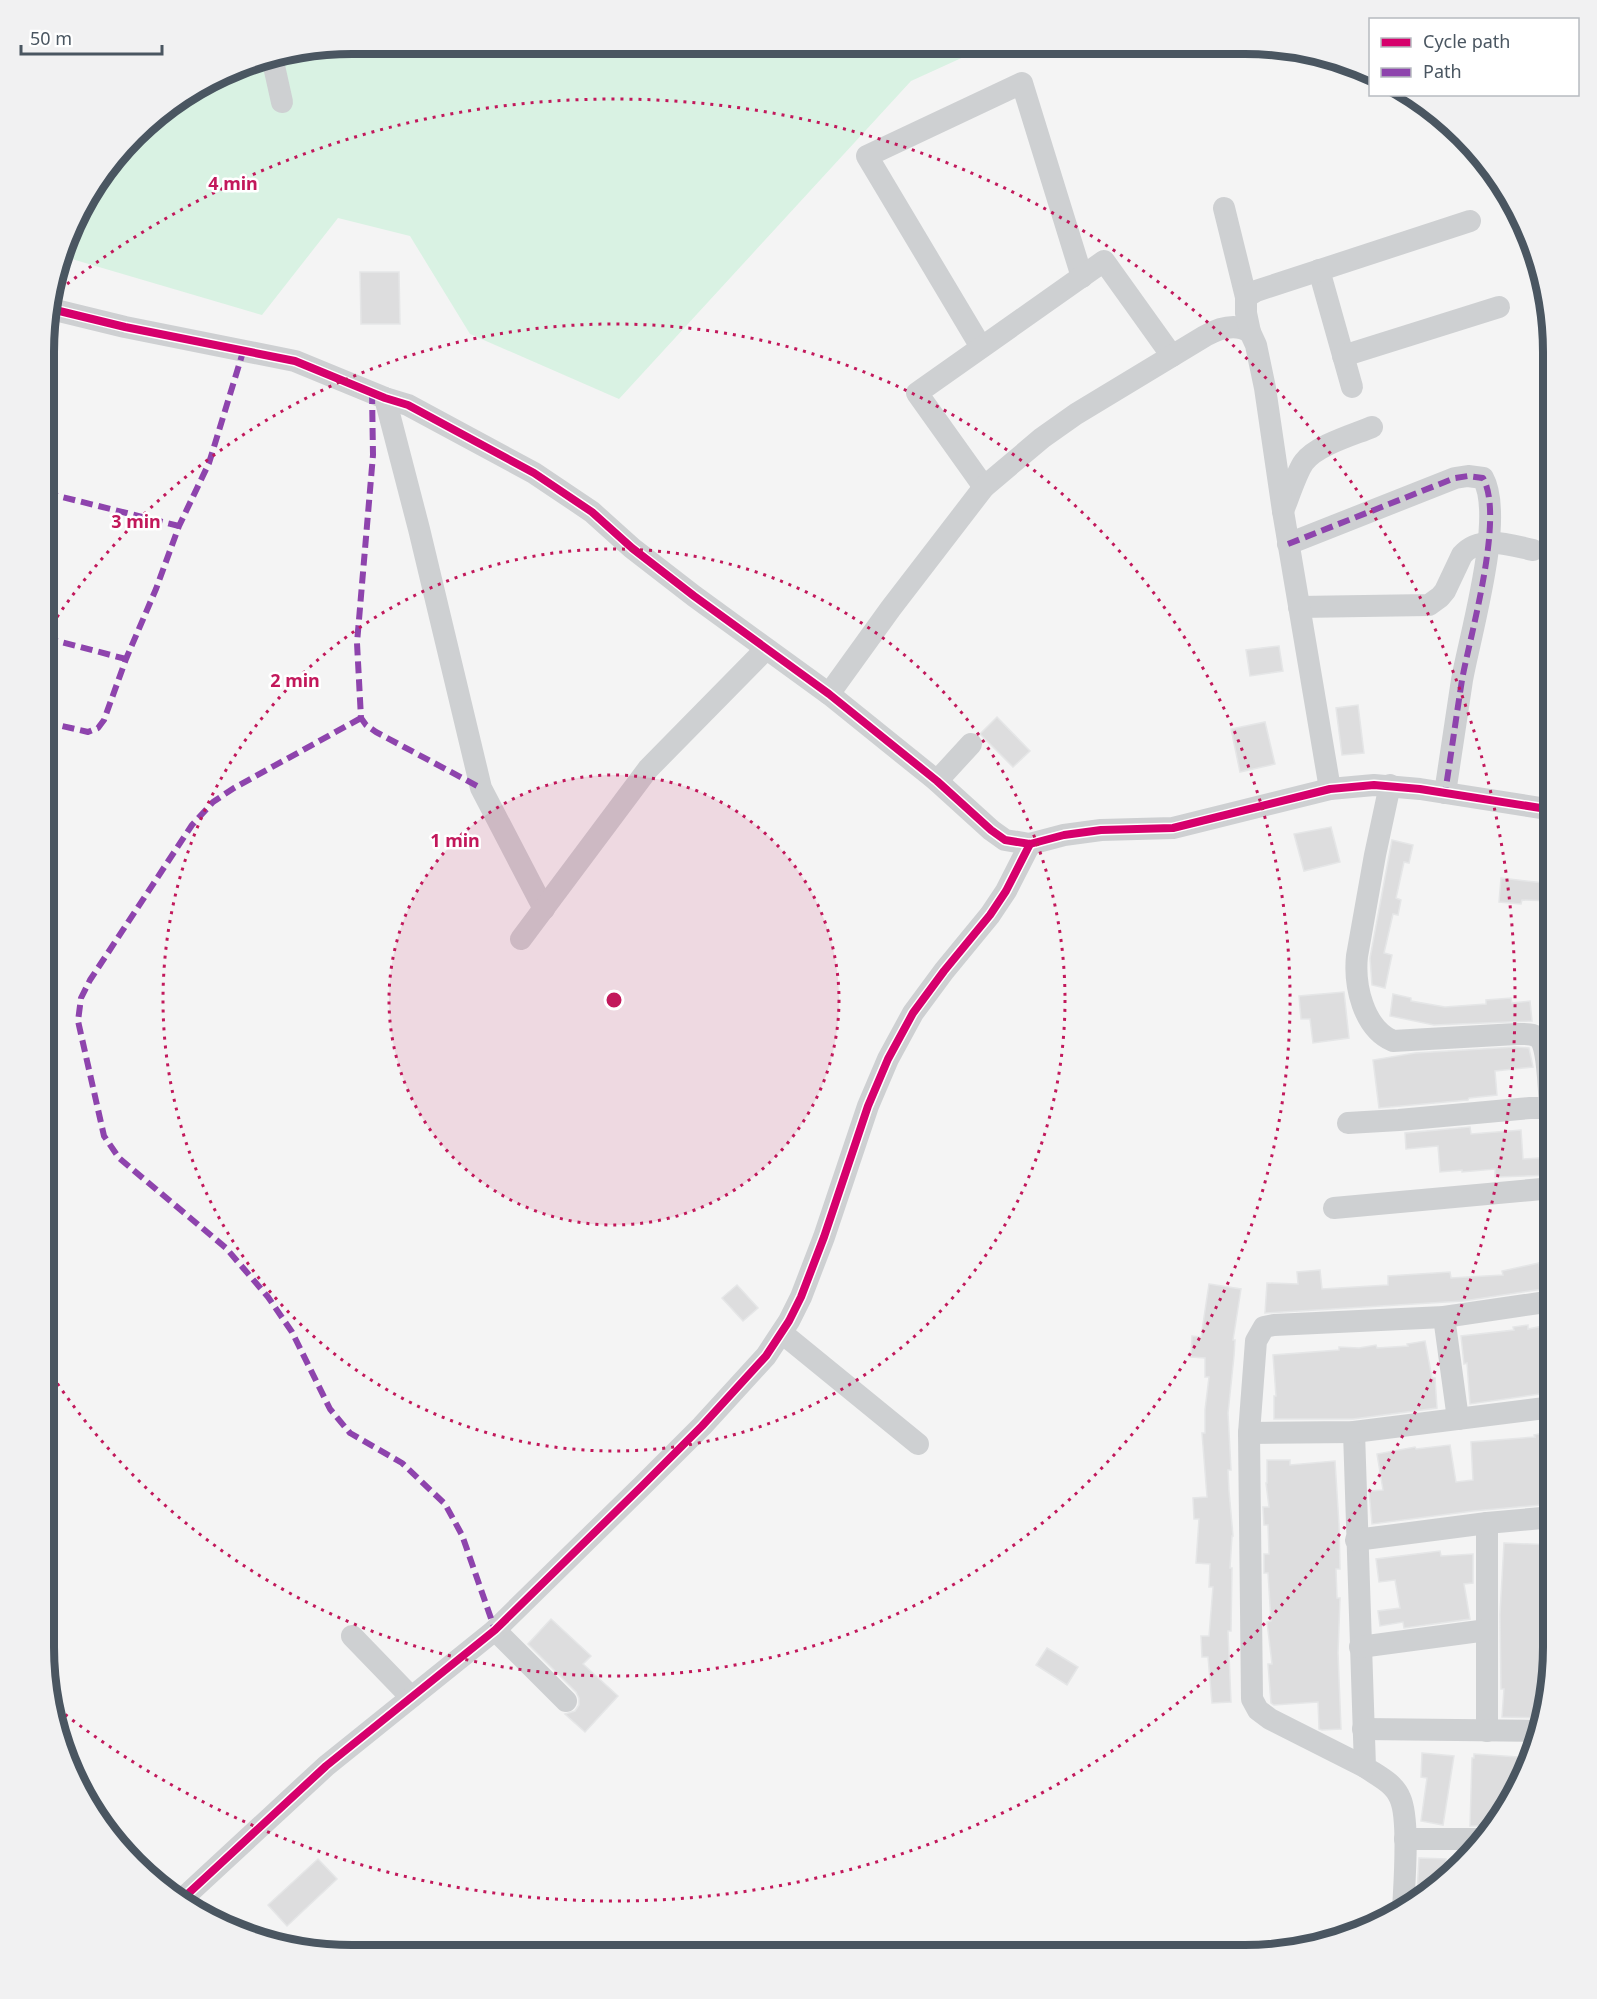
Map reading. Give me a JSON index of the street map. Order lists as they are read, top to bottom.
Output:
{
  "legend": ["Cycle path", "Path"],
  "scale_bar": "50 m",
  "rings": [
    "4 min",
    "3 min",
    "2 min",
    "1 min"
  ]
}
